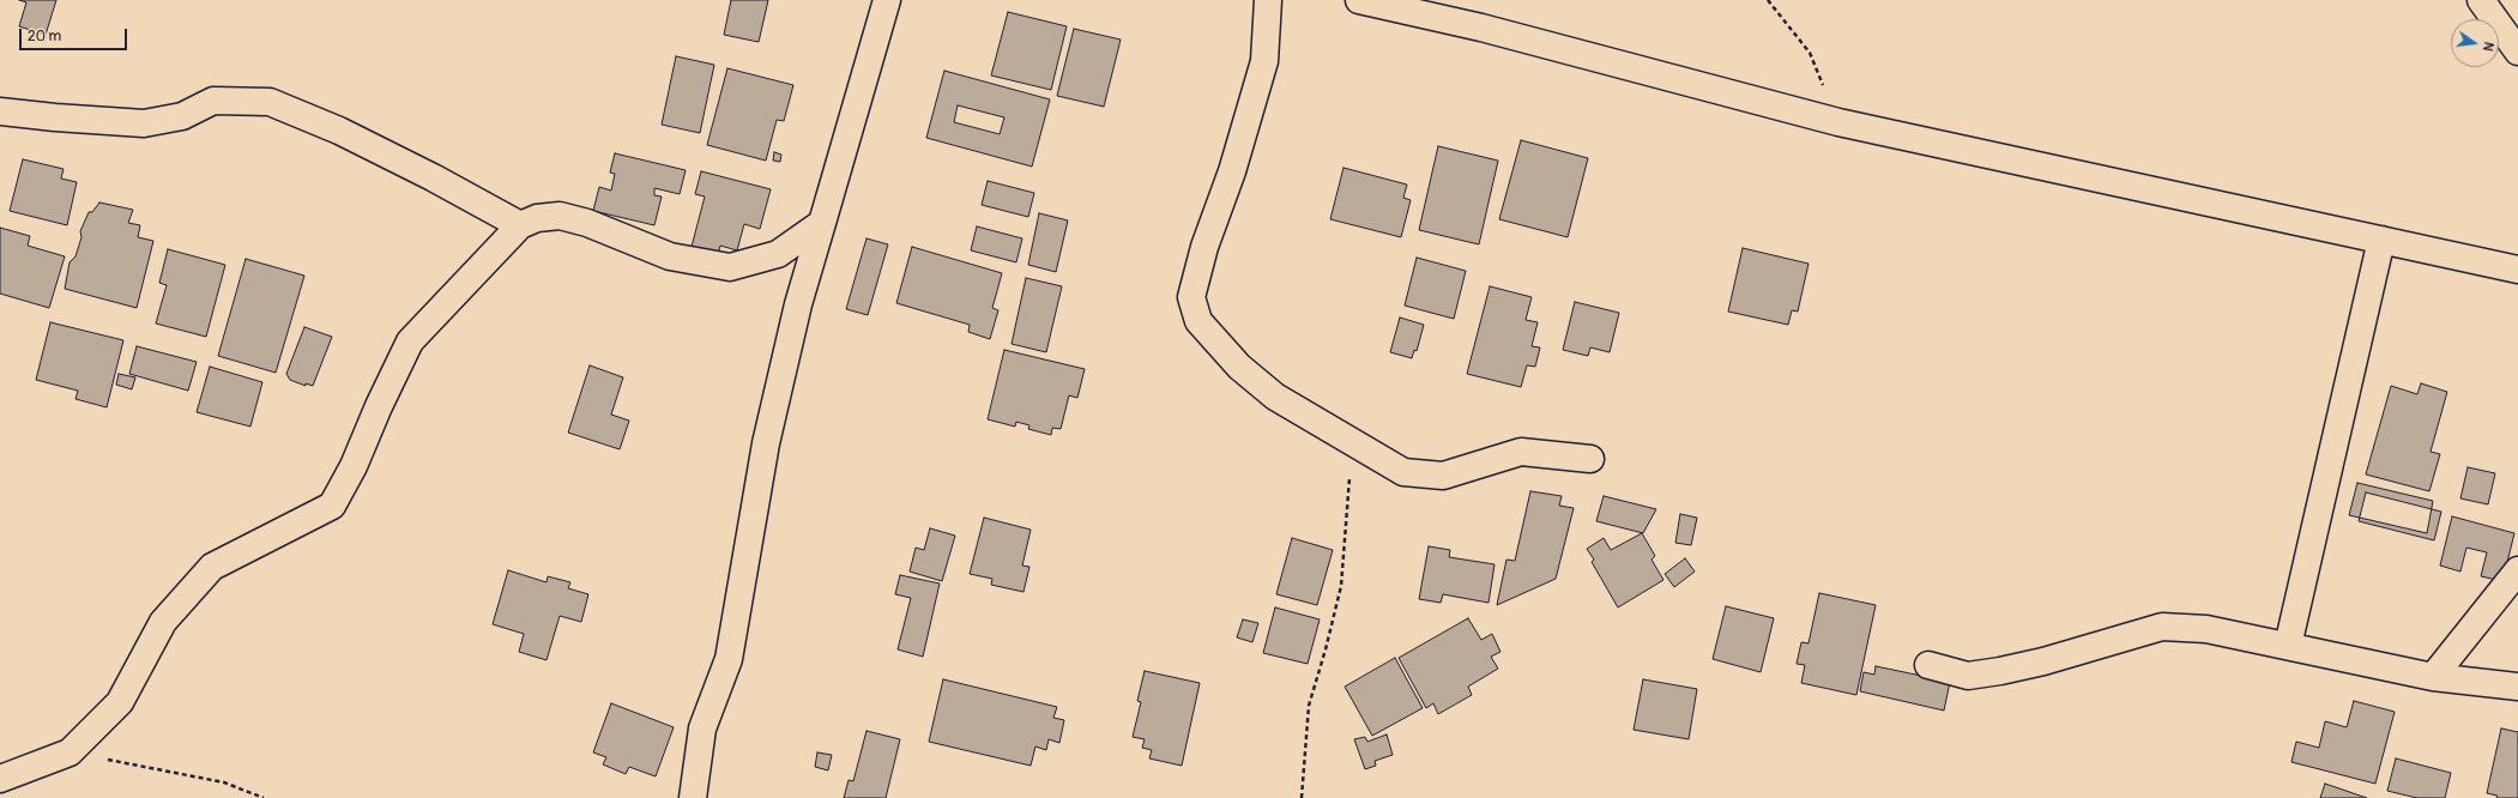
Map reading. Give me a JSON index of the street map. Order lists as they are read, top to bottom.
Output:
{
  "scale_bar": "20 m",
  "north": "right"
}
